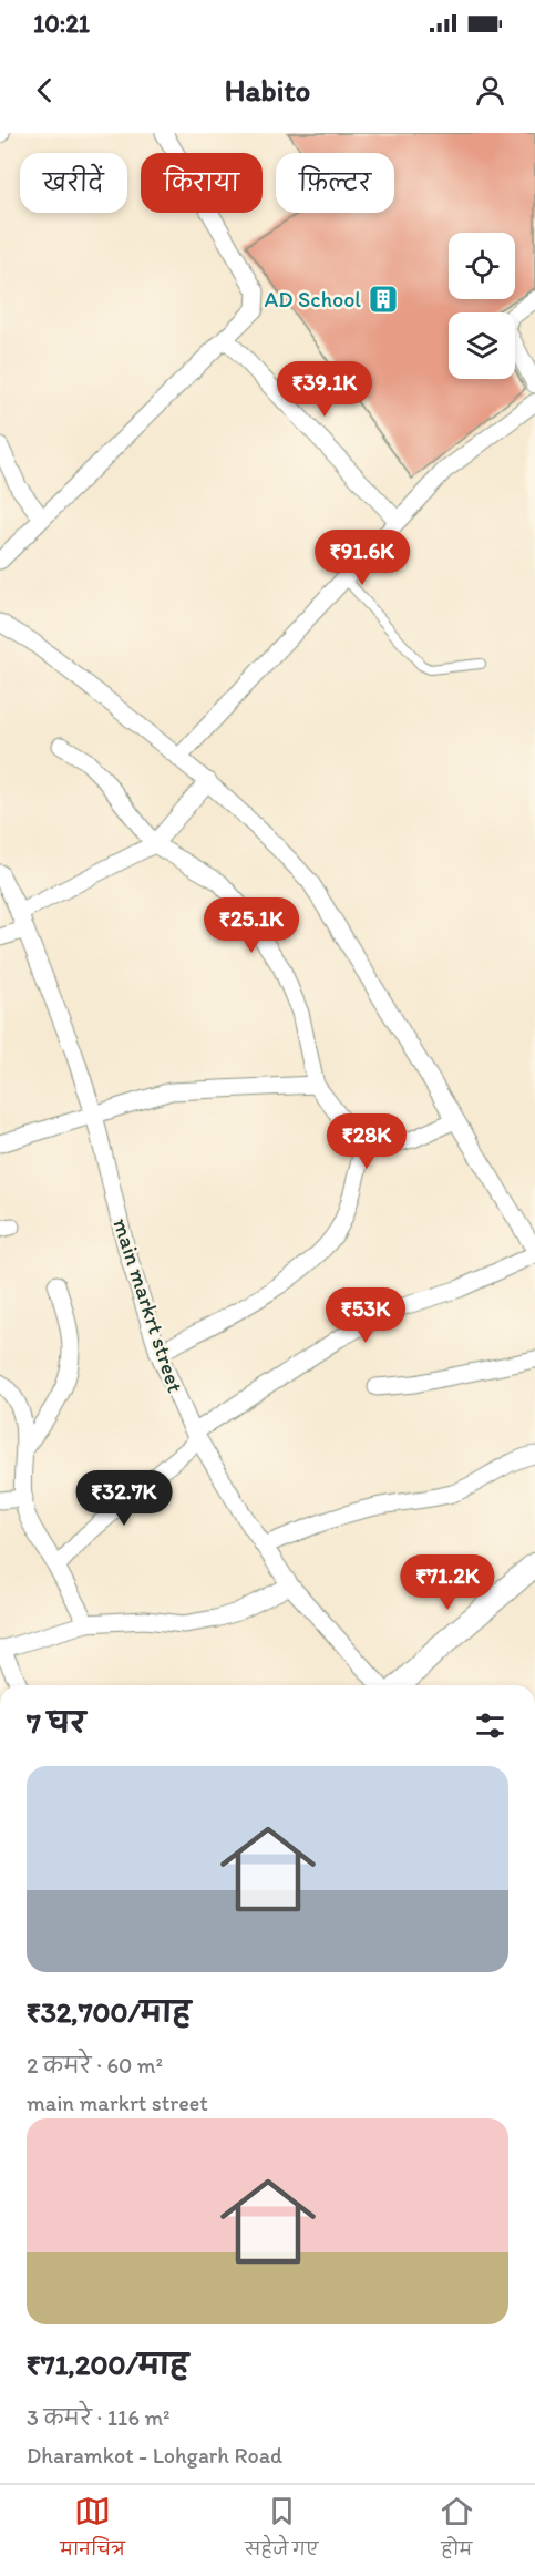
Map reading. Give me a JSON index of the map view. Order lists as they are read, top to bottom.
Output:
{
  "streets": {
    "street": ["main markrt street"]
  },
  "places": {
    "building": ["AD School"]
  },
  "page": {
    "status": "10:21",
    "header": "Habito",
    "chip": ["खरीदें", "किराया", "फ़िल्टर"],
    "price": [
      "₹39.1K",
      "₹91.6K",
      "₹25.1K",
      "₹28K",
      "₹53K",
      "₹32.7K",
      "₹71.2K"
    ],
    "heading": "7 घर",
    "list": [
      {
        "name": "₹32,700/माह",
        "note": "2 कमरे · 60 m² · main markrt street"
      },
      {
        "name": "₹71,200/माह",
        "note": "3 कमरे · 116 m² · Dharamkot - Lohgarh Road"
      }
    ],
    "tabs": ["मानचित्र", "सहेजे गए", "होम"]
  }
}
